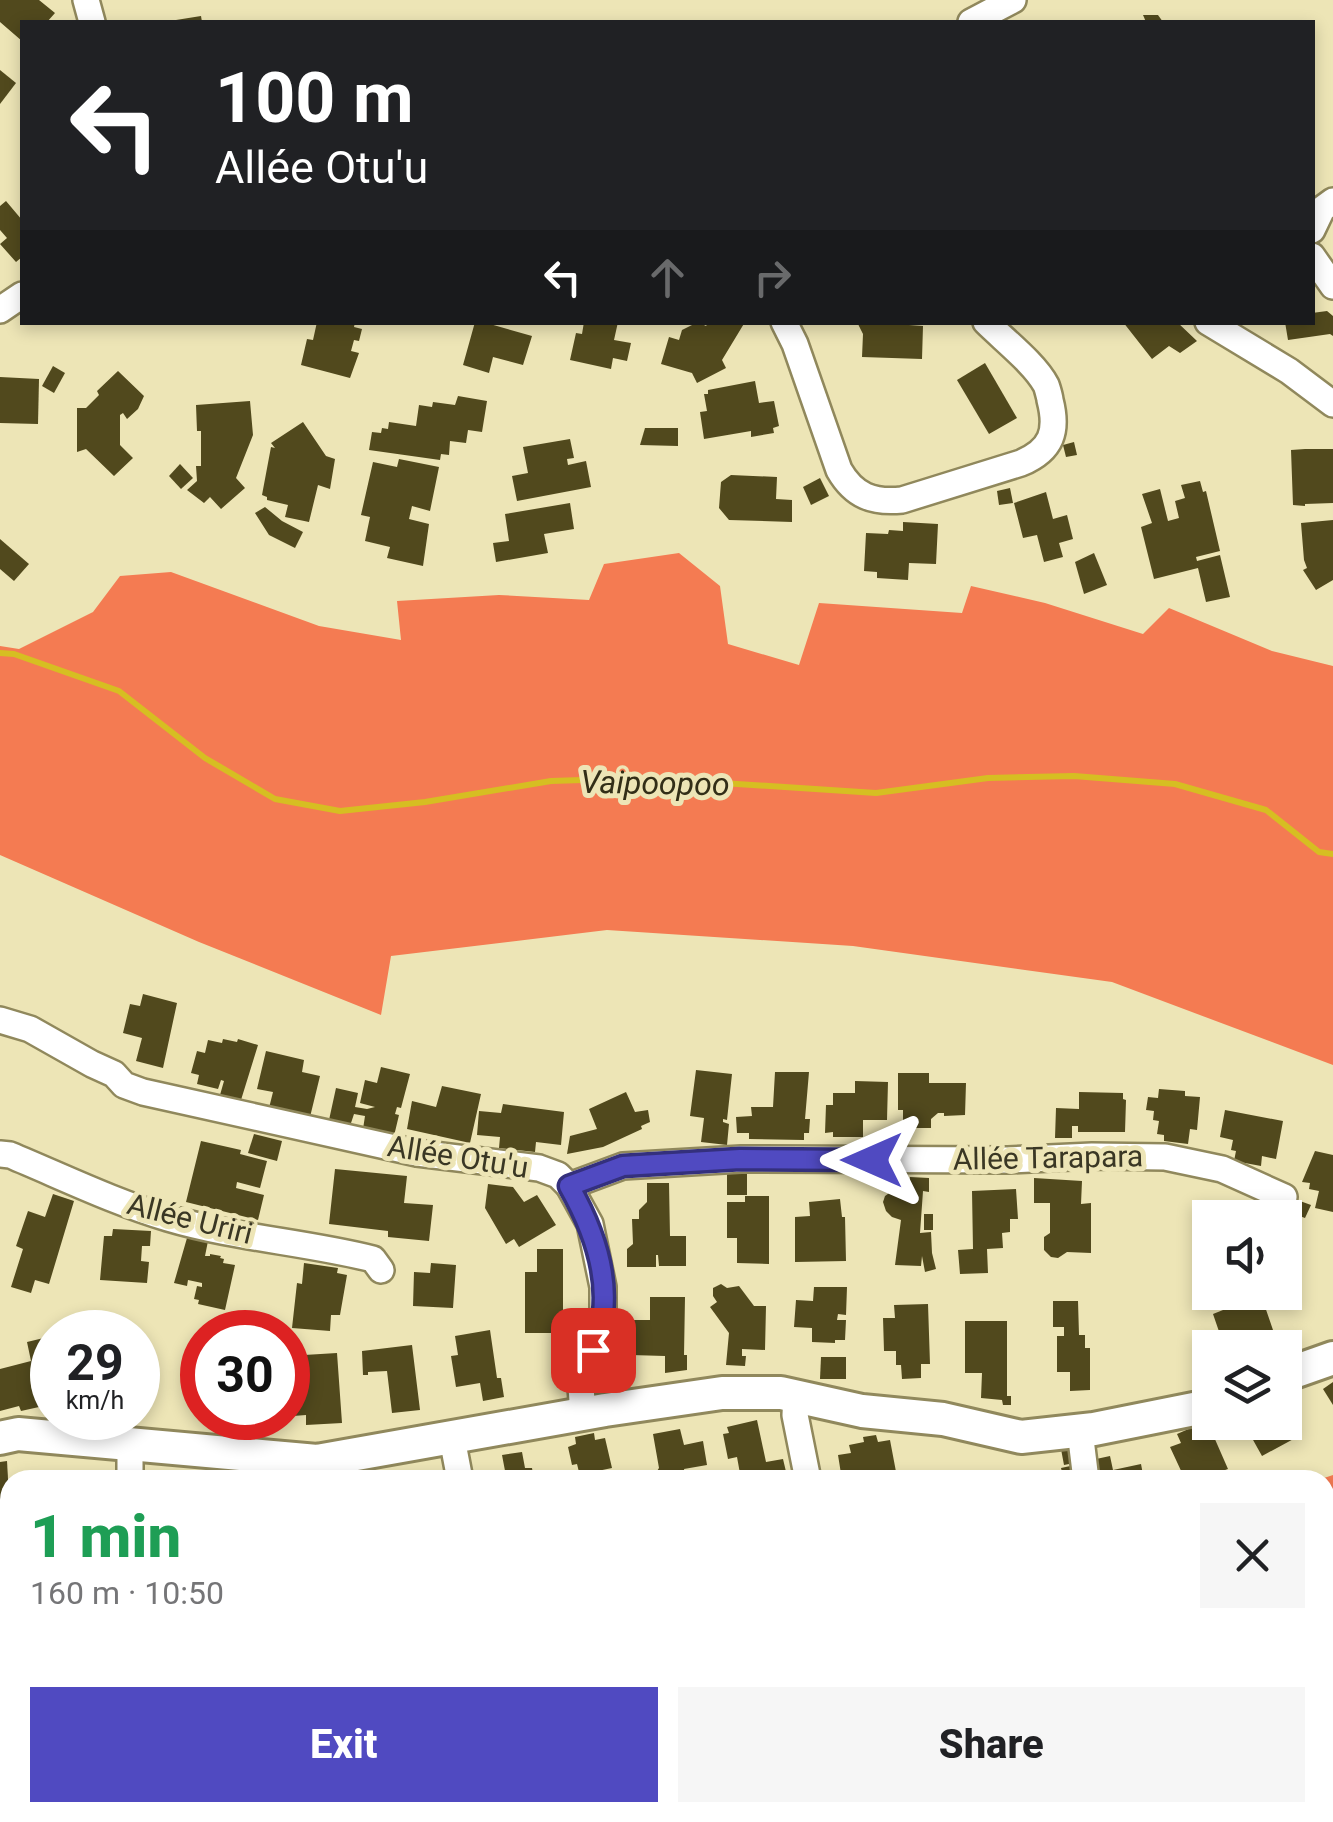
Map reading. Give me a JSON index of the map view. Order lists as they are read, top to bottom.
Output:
{
  "streets": {
    "street": ["Allée Otu'u", "Allée Tarapara", "Allée Uriri"]
  },
  "crossings": [
    ["Allée Otu'u", "Allée Tarapara"]
  ],
  "water": ["Vaipoopoo"],
  "page": {
    "turn": ["100 m", "Allée Otu'u"],
    "speed": "29 km/h",
    "limit": "30",
    "heading": ["1 min", "160 m · 10:50"],
    "buttons": ["Exit", "Share"]
  }
}
